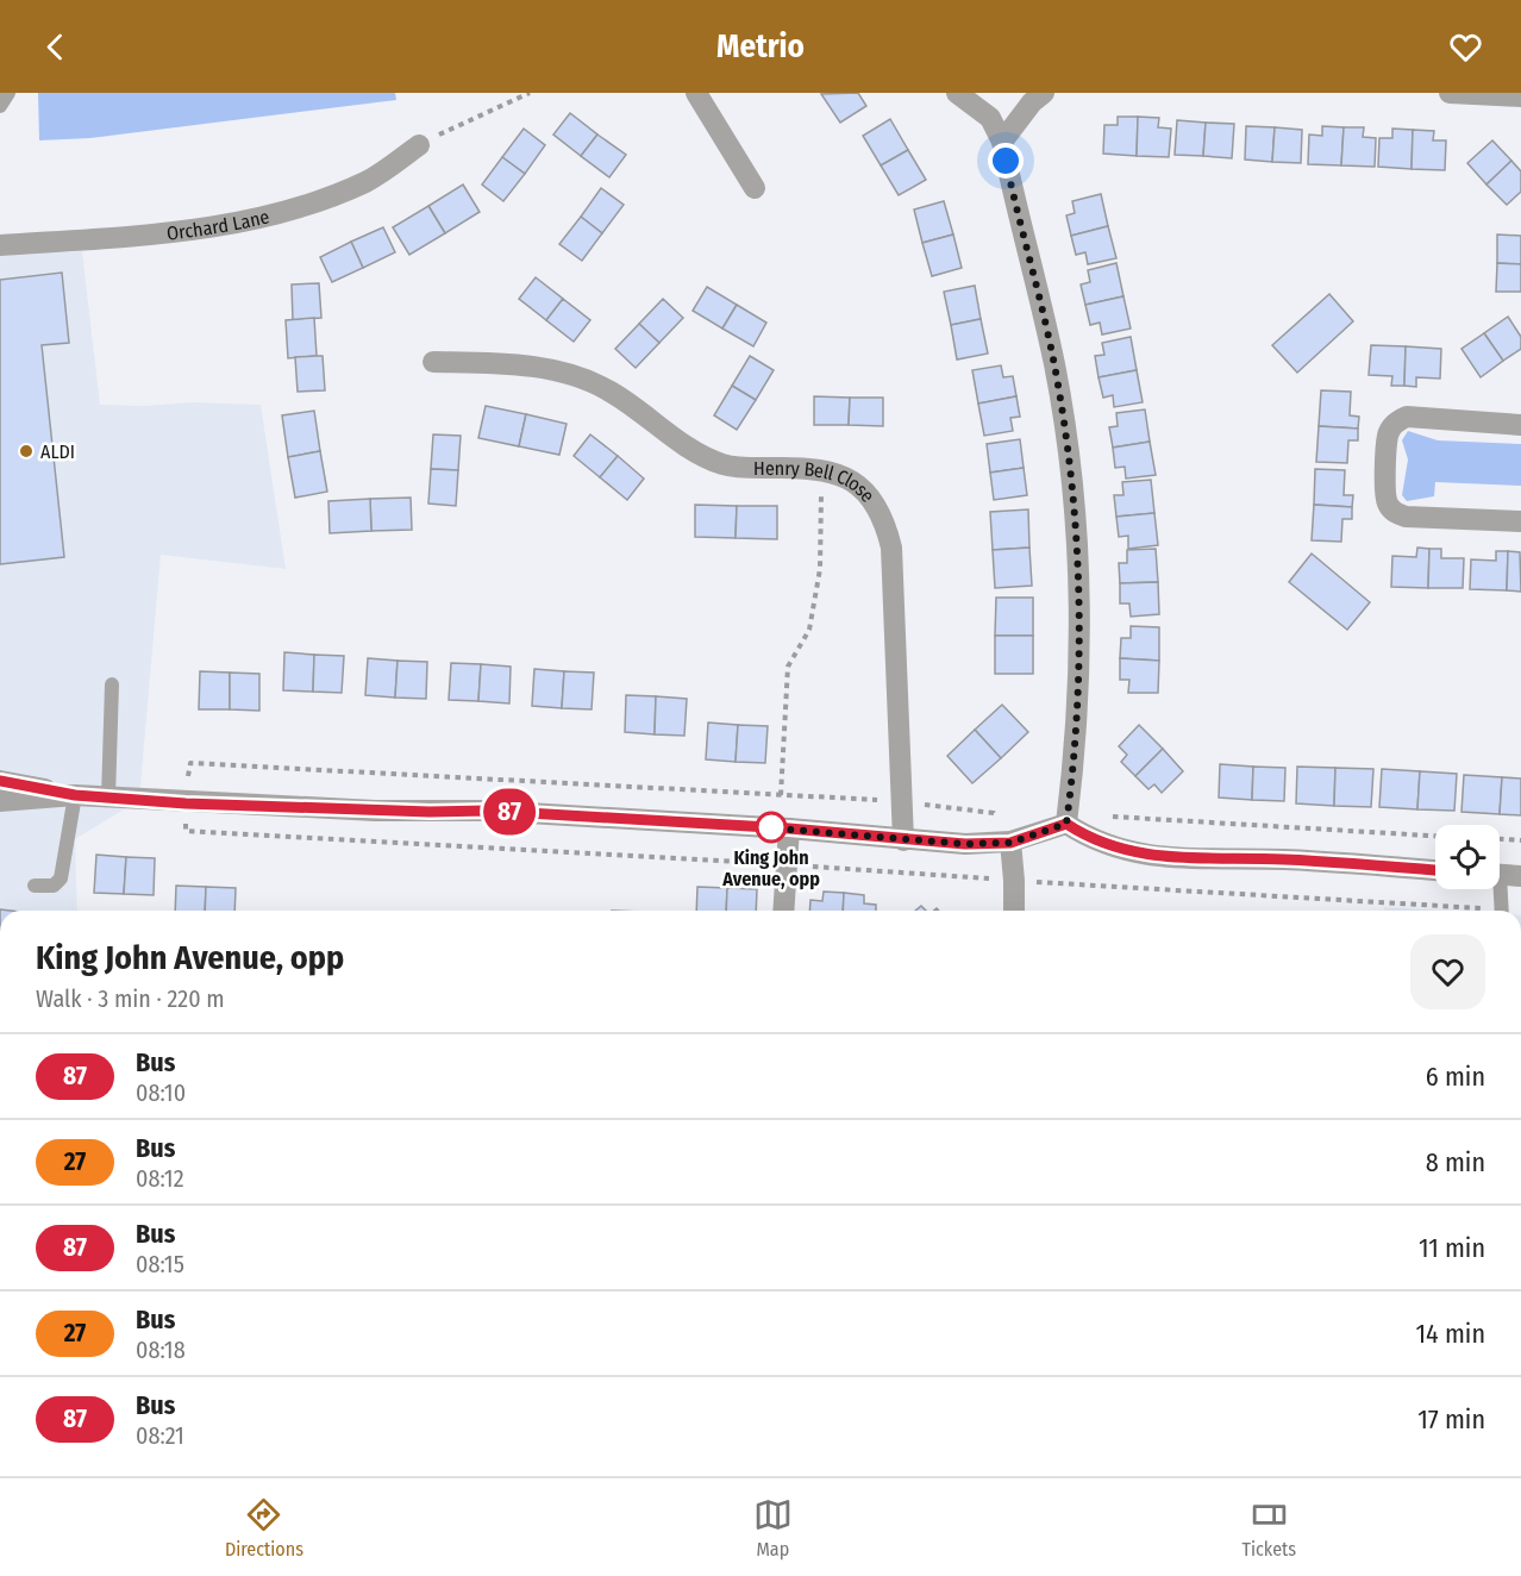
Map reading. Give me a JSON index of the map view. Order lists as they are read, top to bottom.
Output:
{
  "streets": {
    "street": ["Orchard Lane", "Henry Bell Close"]
  },
  "places": ["ALDI", "King John Avenue, opp"],
  "lines": ["bus line 87"],
  "page": {
    "header": "Metrio",
    "on_map": "87",
    "heading": ["King John Avenue, opp", "Walk · 3 min · 220 m"],
    "list": [
      {
        "mark": "87",
        "name": "Bus",
        "note": "08:10",
        "value": "6 min"
      },
      {
        "mark": "27",
        "name": "Bus",
        "note": "08:12",
        "value": "8 min"
      },
      {
        "mark": "87",
        "name": "Bus",
        "note": "08:15",
        "value": "11 min"
      },
      {
        "mark": "27",
        "name": "Bus",
        "note": "08:18",
        "value": "14 min"
      },
      {
        "mark": "87",
        "name": "Bus",
        "note": "08:21",
        "value": "17 min"
      }
    ],
    "tabs": ["Directions", "Map", "Tickets"]
  }
}
